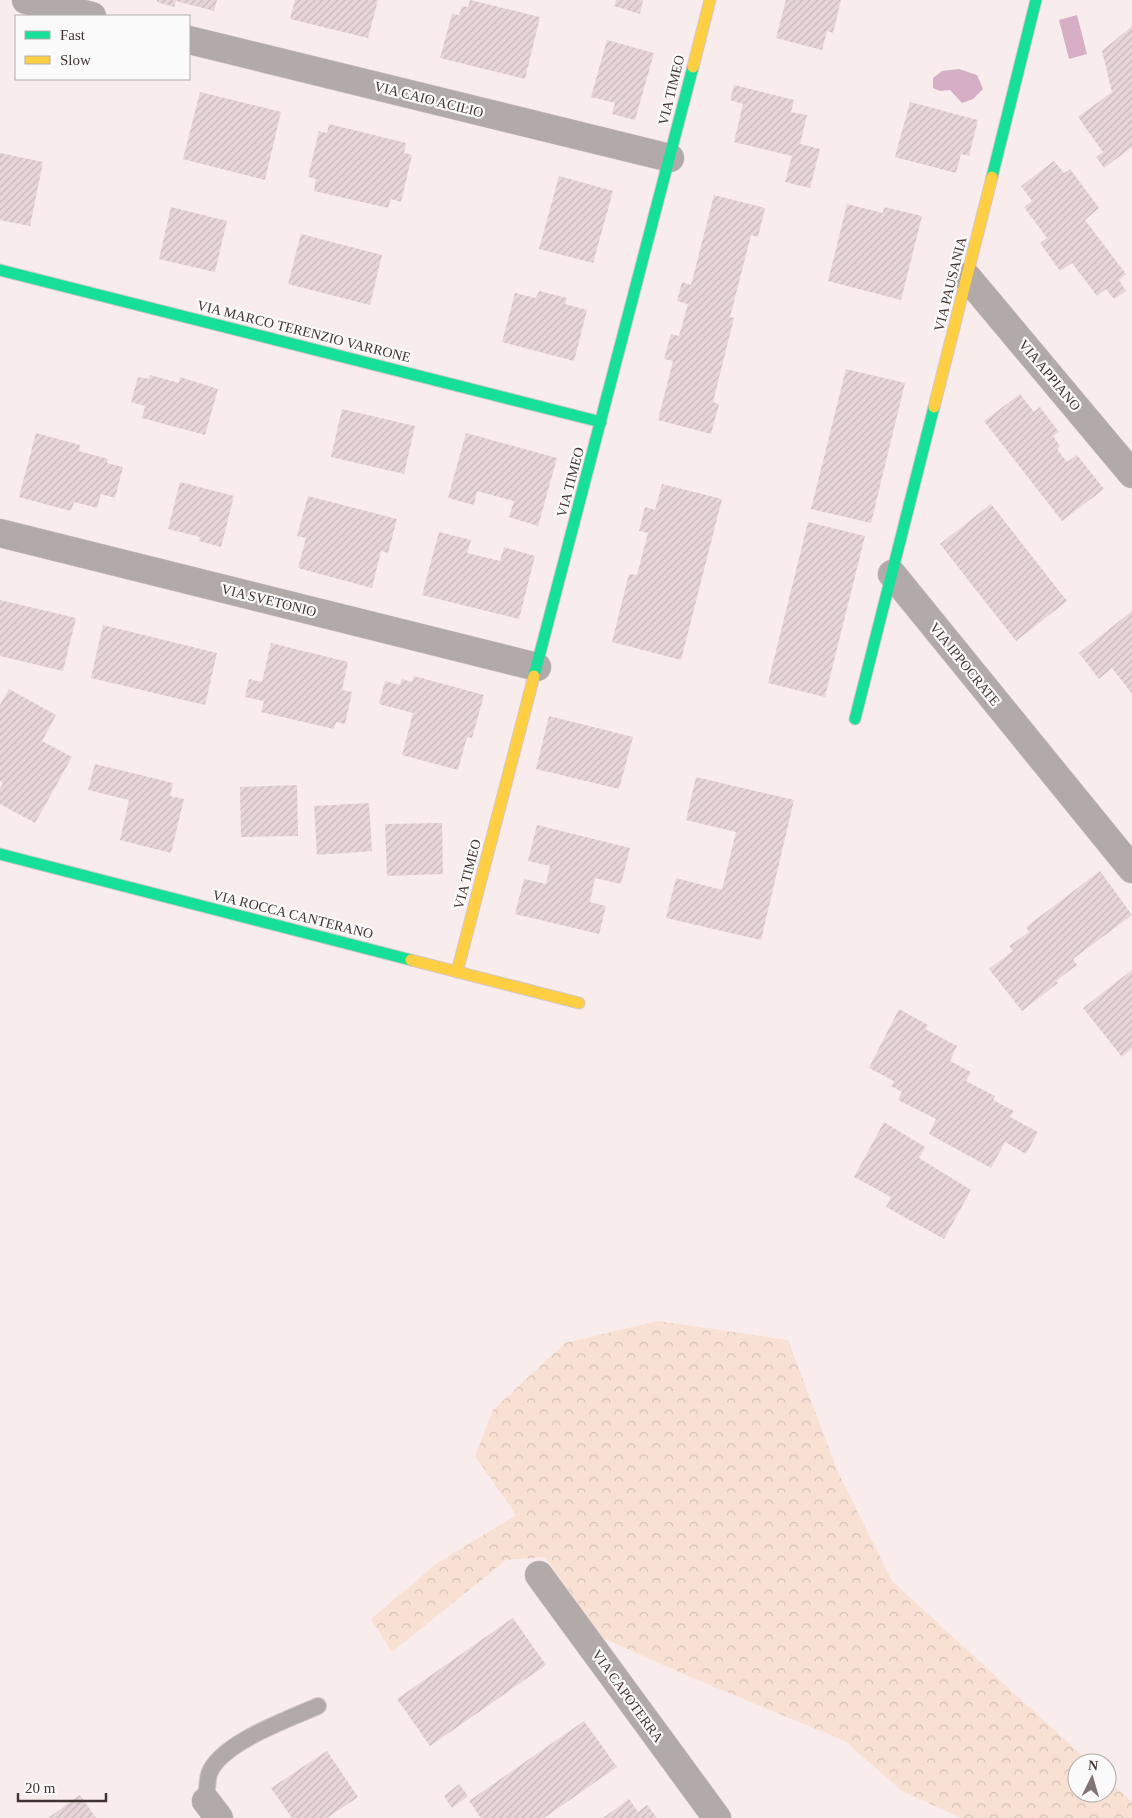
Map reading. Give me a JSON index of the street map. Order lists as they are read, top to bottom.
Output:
{
  "streets": {
    "street": [
      "VIA TIMEO",
      "VIA CAIO ACILIO",
      "VIA PAUSANIA",
      "VIA MARCO TERENZIO VARRONE",
      "VIA APPIANO",
      "VIA SVETONIO",
      "VIA IPPOCRATE",
      "VIA ROCCA CANTERANO",
      "VIA CAPOTERRA"
    ]
  },
  "crossings": [
    ["VIA TIMEO", "VIA CAIO ACILIO"],
    ["VIA TIMEO", "VIA MARCO TERENZIO VARRONE"],
    ["VIA TIMEO", "VIA SVETONIO"],
    ["VIA TIMEO", "VIA ROCCA CANTERANO"],
    ["VIA PAUSANIA", "VIA APPIANO"],
    ["VIA PAUSANIA", "VIA IPPOCRATE"]
  ],
  "legend": ["Fast", "Slow"],
  "scale_bar": "20 m",
  "north": "top"
}
